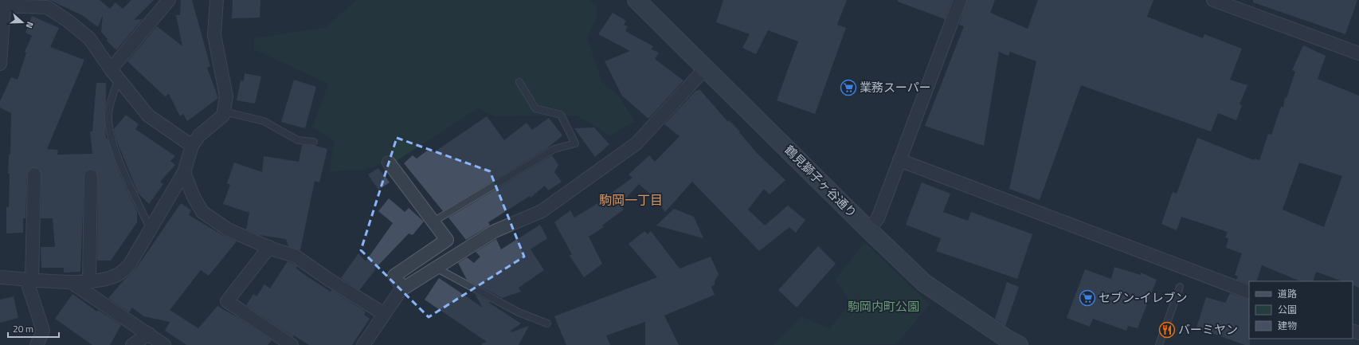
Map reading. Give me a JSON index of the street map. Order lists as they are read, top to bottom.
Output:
{
  "streets": {
    "main road": ["鶴見獅子ヶ谷通り"]
  },
  "districts": ["駒岡一丁目"],
  "parks": ["駒岡内町公園"],
  "places": {
    "supermarket": ["業務スーパー", "セブン-イレブン"],
    "restaurant": ["バーミヤン"]
  },
  "legend": ["道路", "公園", "建物"],
  "scale_bar": "20 m",
  "north": "right"
}
